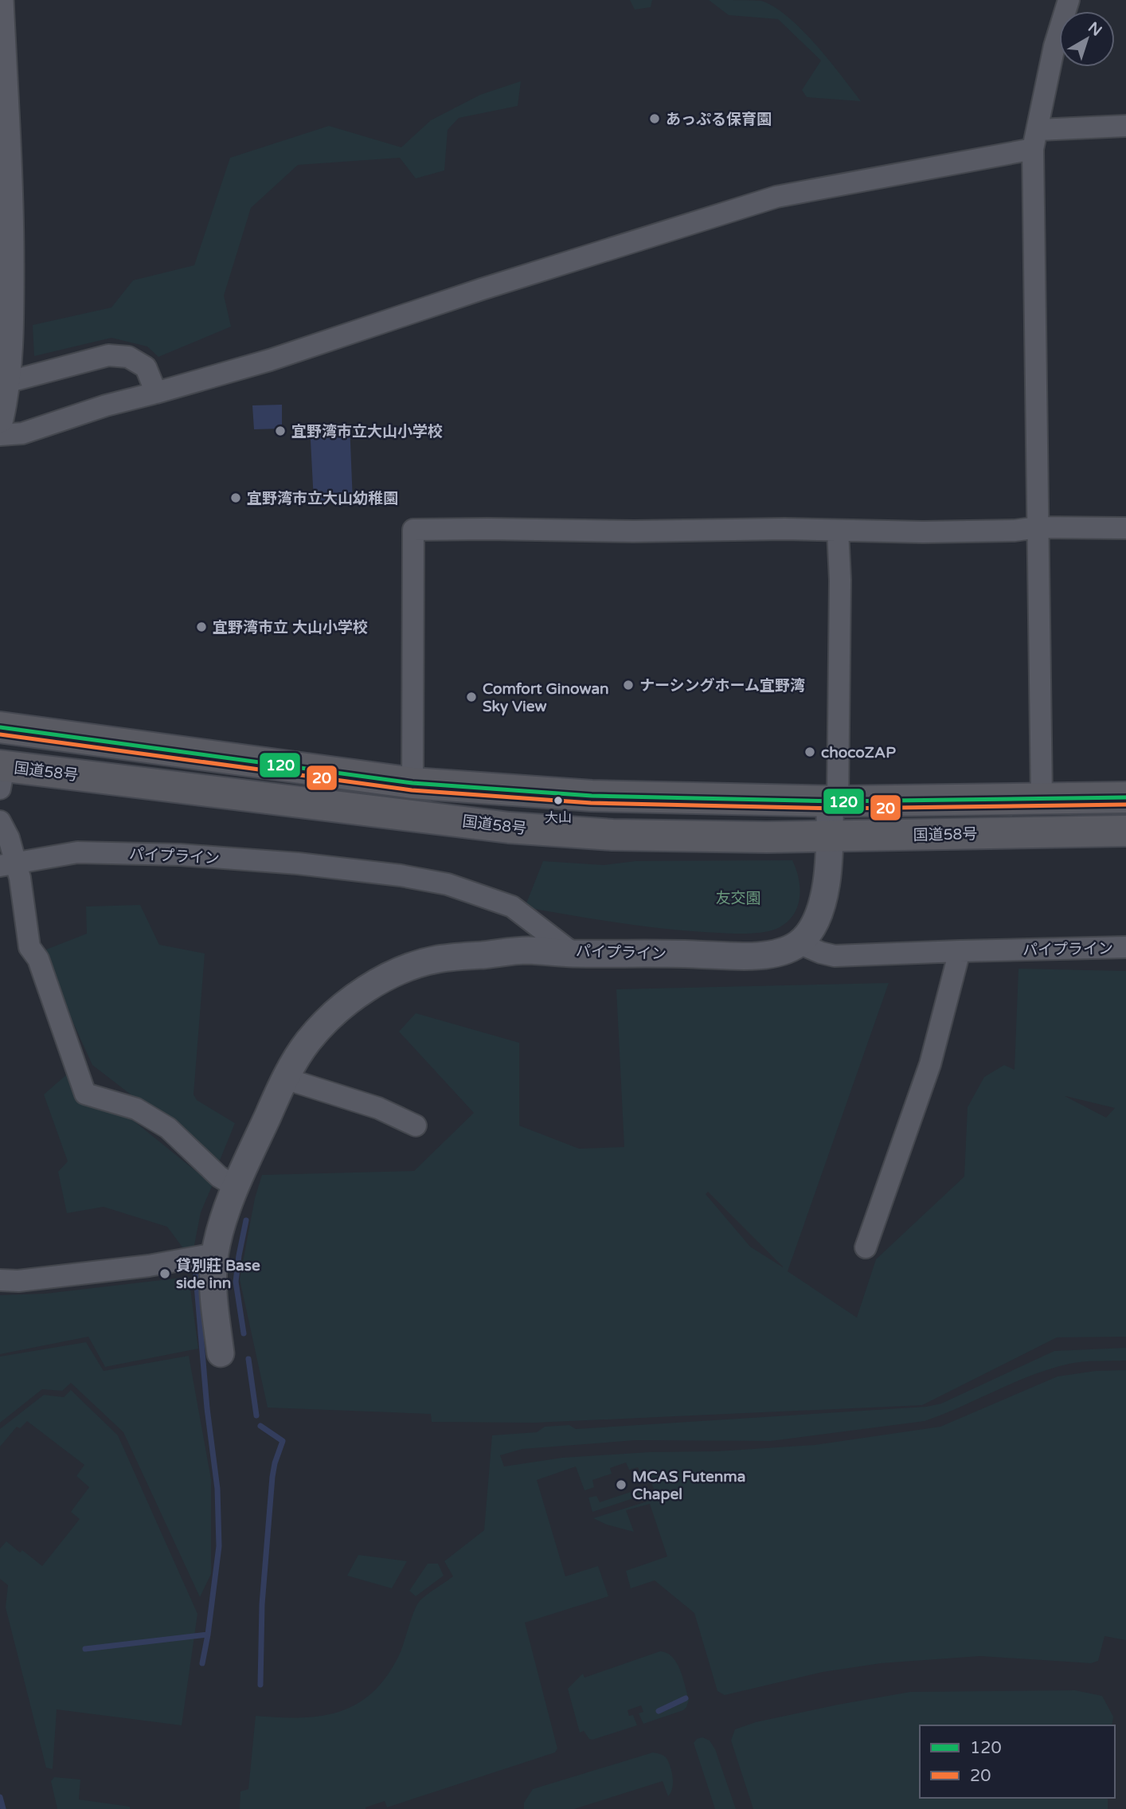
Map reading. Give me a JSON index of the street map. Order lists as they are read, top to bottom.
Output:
{
  "streets": {
    "highway": ["国道58号"],
    "street": ["パイプライン"]
  },
  "parks": ["友交園"],
  "places": [
    "あっぷる保育園",
    "宜野湾市立大山小学校",
    "宜野湾市立大山幼稚園",
    "宜野湾市立 大山小学校",
    "ナーシングホーム宜野湾",
    "Comfort Ginowan Sky View",
    "chocoZAP",
    "大山",
    "貸別莊 Base side inn",
    "MCAS Futenma Chapel"
  ],
  "lines": ["transit line 120", "transit line 20"],
  "legend": ["120", "20"],
  "north": "top right"
}
